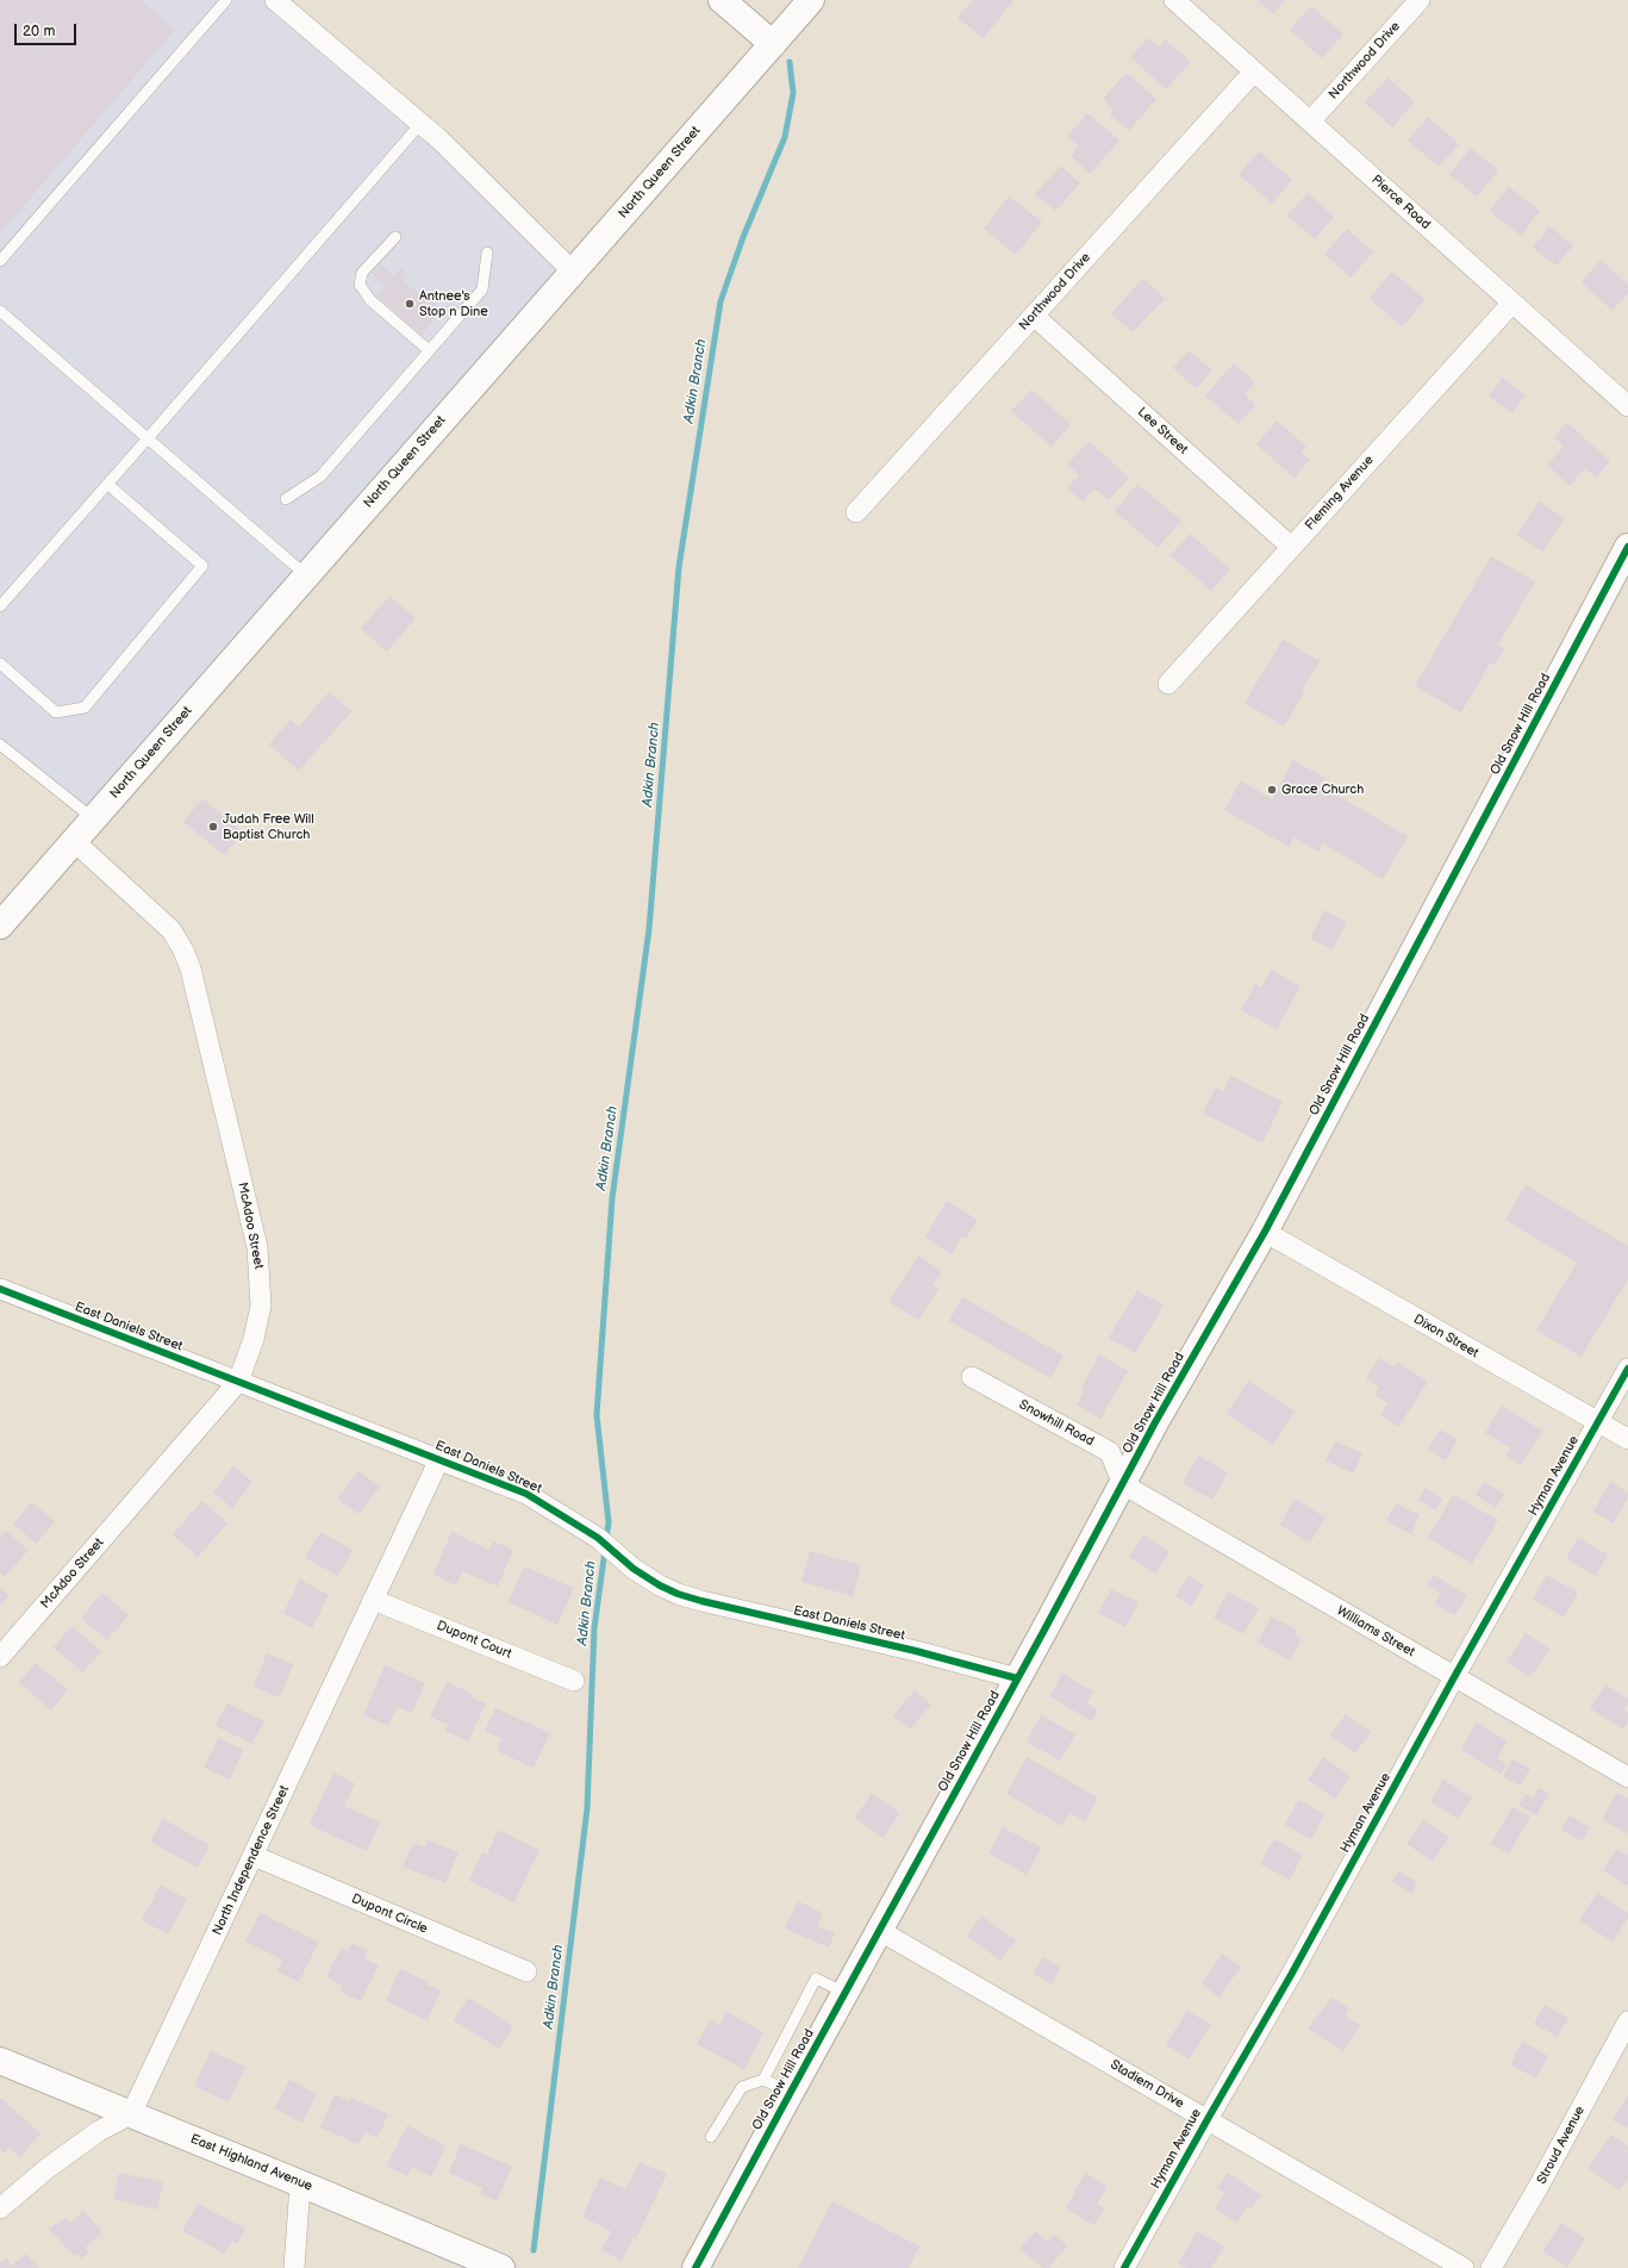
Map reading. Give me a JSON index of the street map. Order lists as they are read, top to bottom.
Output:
{
  "streets": {
    "street": [
      "Northwood Drive",
      "North Queen Street",
      "Pierce Road",
      "Lee Street",
      "Fleming Avenue",
      "Old Snow Hill Road",
      "McAdoo Street",
      "East Daniels Street",
      "Dixon Street",
      "Snowhill Road",
      "Hyman Avenue",
      "Williams Street",
      "Dupont Court",
      "North Independence Street",
      "Dupont Circle",
      "Stadiem Drive",
      "Stroud Avenue",
      "East Highland Avenue"
    ]
  },
  "crossings": [
    ["Northwood Drive", "Pierce Road"],
    ["Northwood Drive", "Lee Street"],
    ["North Queen Street", "McAdoo Street"],
    ["Pierce Road", "Fleming Avenue"],
    ["Lee Street", "Fleming Avenue"],
    ["Old Snow Hill Road", "East Daniels Street"],
    ["Old Snow Hill Road", "Dixon Street"],
    ["Old Snow Hill Road", "Snowhill Road"],
    ["Old Snow Hill Road", "Williams Street"],
    ["Old Snow Hill Road", "Stadiem Drive"],
    ["McAdoo Street", "East Daniels Street"],
    ["East Daniels Street", "North Independence Street"],
    ["Dixon Street", "Hyman Avenue"],
    ["Snowhill Road", "Williams Street"],
    ["Hyman Avenue", "Williams Street"],
    ["Hyman Avenue", "Stadiem Drive"],
    ["Dupont Court", "North Independence Street"],
    ["North Independence Street", "Dupont Circle"],
    ["North Independence Street", "East Highland Avenue"]
  ],
  "water": ["Adkin Branch"],
  "places": ["Antnee's Stop n Dine", "Grace Church", "Judah Free Will Baptist Church"],
  "scale_bar": "20 m"
}
